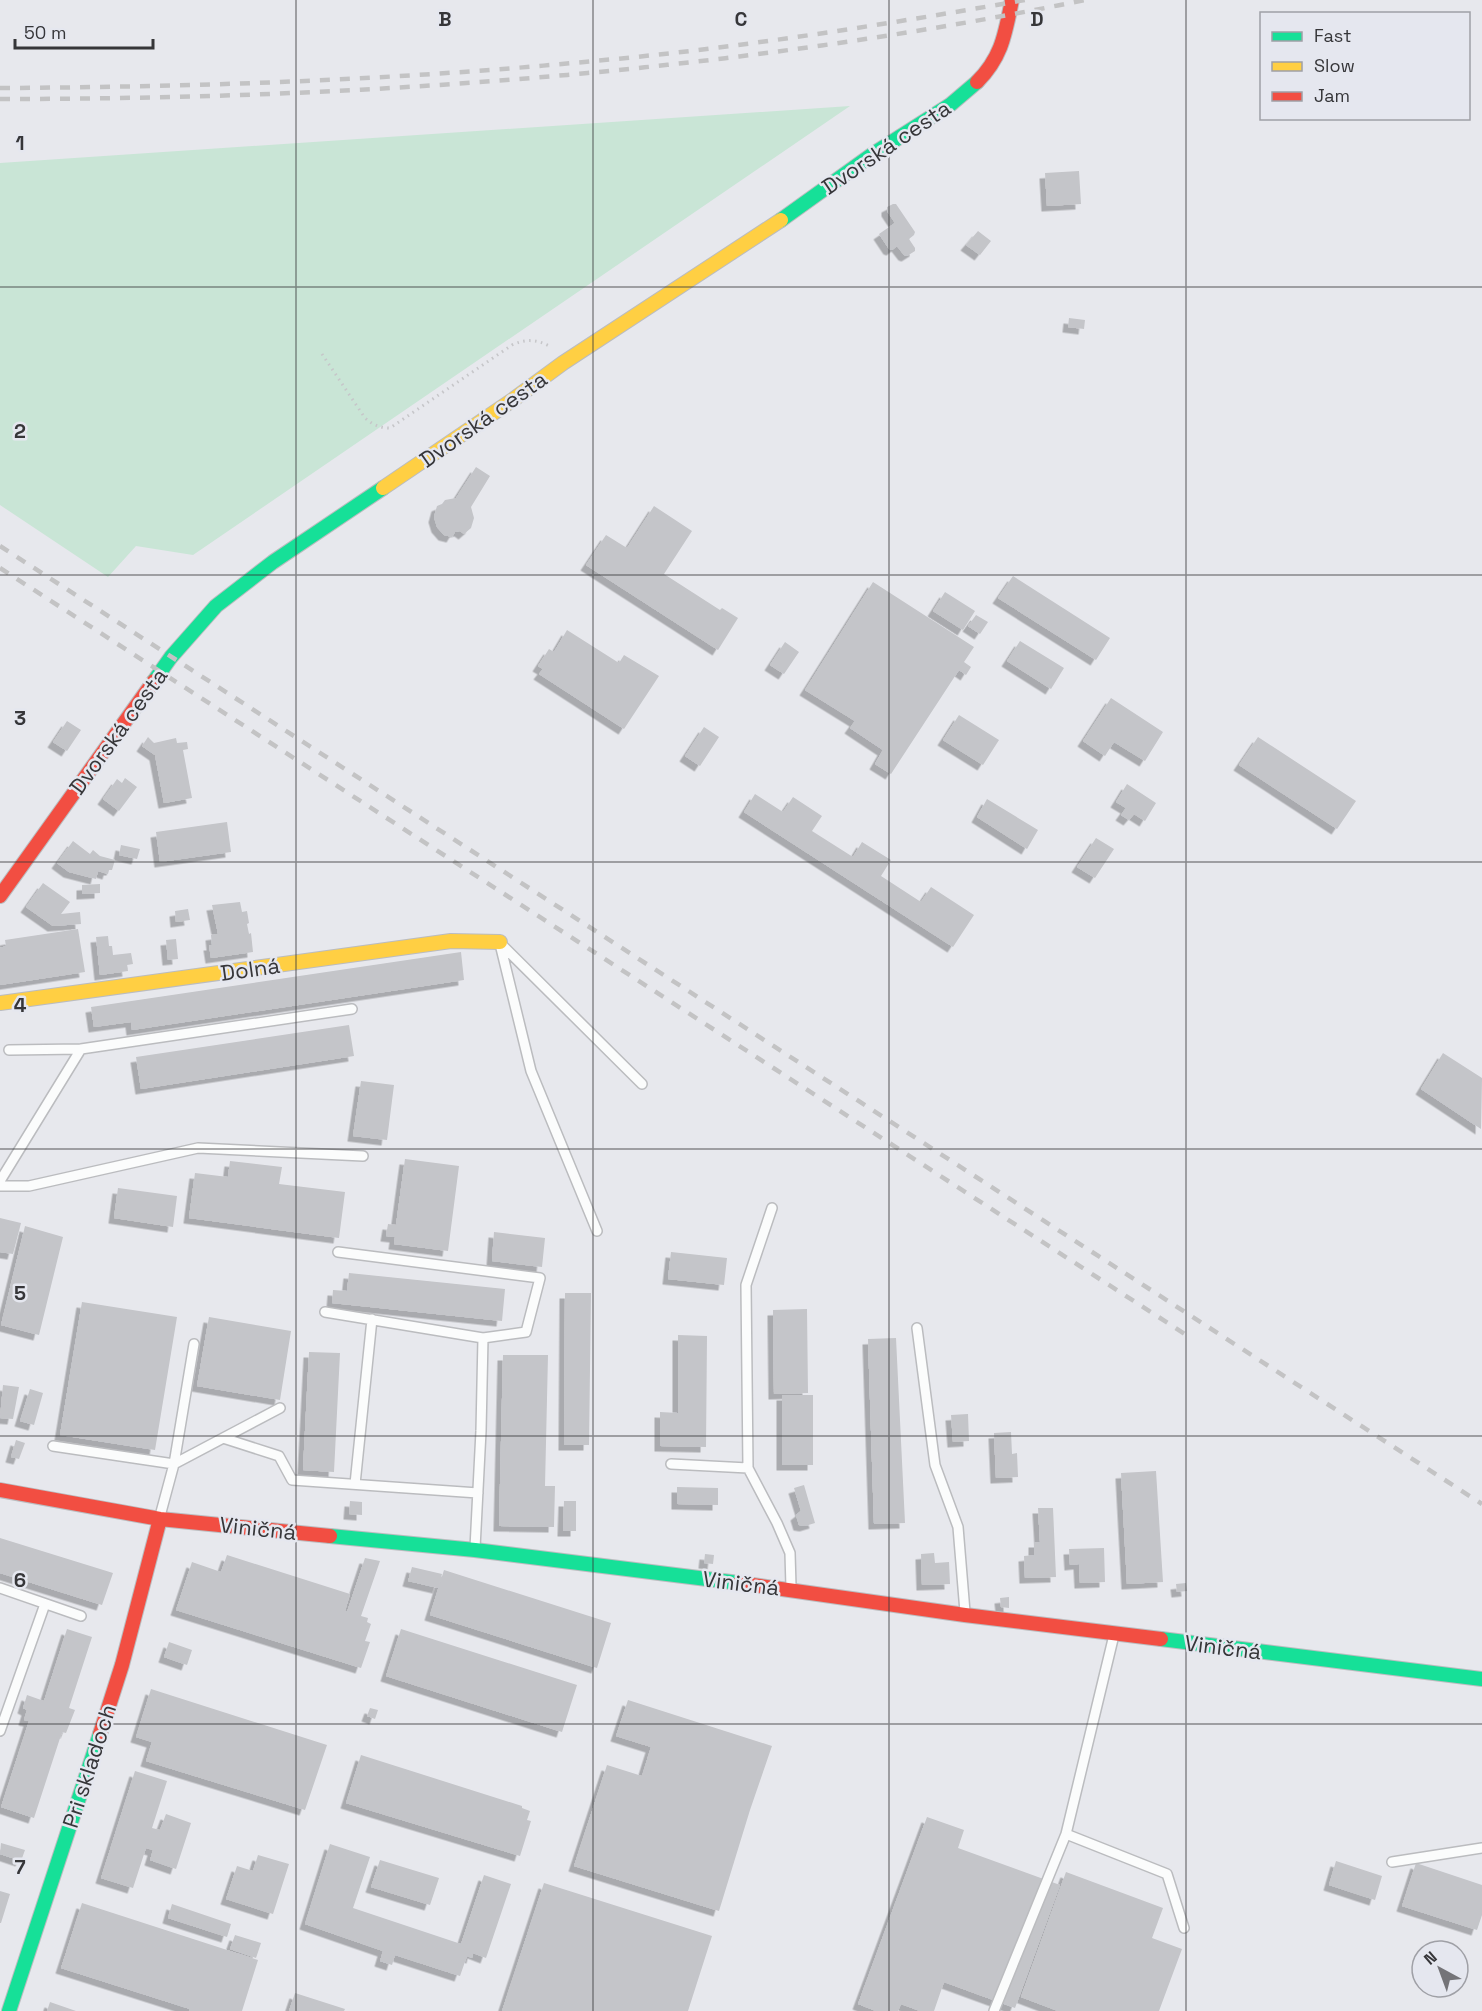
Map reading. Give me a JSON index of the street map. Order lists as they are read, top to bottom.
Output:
{
  "streets": {
    "street": [
      "Dvorská cesta",
      "Dolná",
      "Viničná",
      "Pri skladoch"
    ]
  },
  "crossings": [
    ["Viničná", "Pri skladoch"]
  ],
  "legend": ["Fast", "Slow", "Jam"],
  "scale_bar": "50 m",
  "north": "top left",
  "grid": {
    "columns": ["B", "C", "D"],
    "rows": [
      "1",
      "2",
      "3",
      "4",
      "5",
      "6",
      "7"
    ]
  }
}
